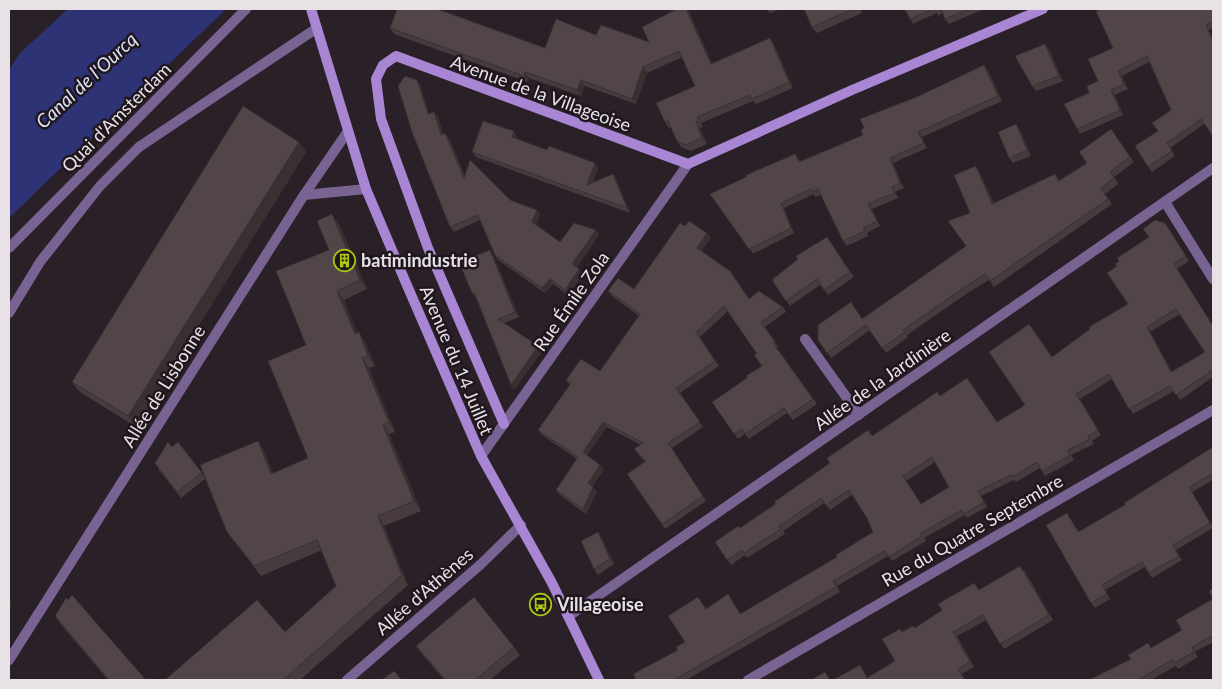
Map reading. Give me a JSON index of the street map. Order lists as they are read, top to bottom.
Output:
{
  "streets": {
    "street": [
      "Avenue de la Villageoise",
      "Quai d'Amsterdam",
      "Rue Émile Zola",
      "Avenue du 14 Juillet",
      "Allée de la Jardinière",
      "Allée de Lisbonne",
      "Rue du Quatre Septembre",
      "Allée d'Athènes"
    ]
  },
  "crossings": [
    ["Avenue de la Villageoise", "Rue Émile Zola"],
    ["Rue Émile Zola", "Avenue du 14 Juillet"],
    ["Avenue du 14 Juillet", "Allée de la Jardinière"],
    ["Avenue du 14 Juillet", "Allée de Lisbonne"],
    ["Avenue du 14 Juillet", "Allée d'Athènes"]
  ],
  "water": ["Canal de l'Ourcq"],
  "places": {
    "building": ["batimindustrie"],
    "bus stop": ["Villageoise"]
  }
}
